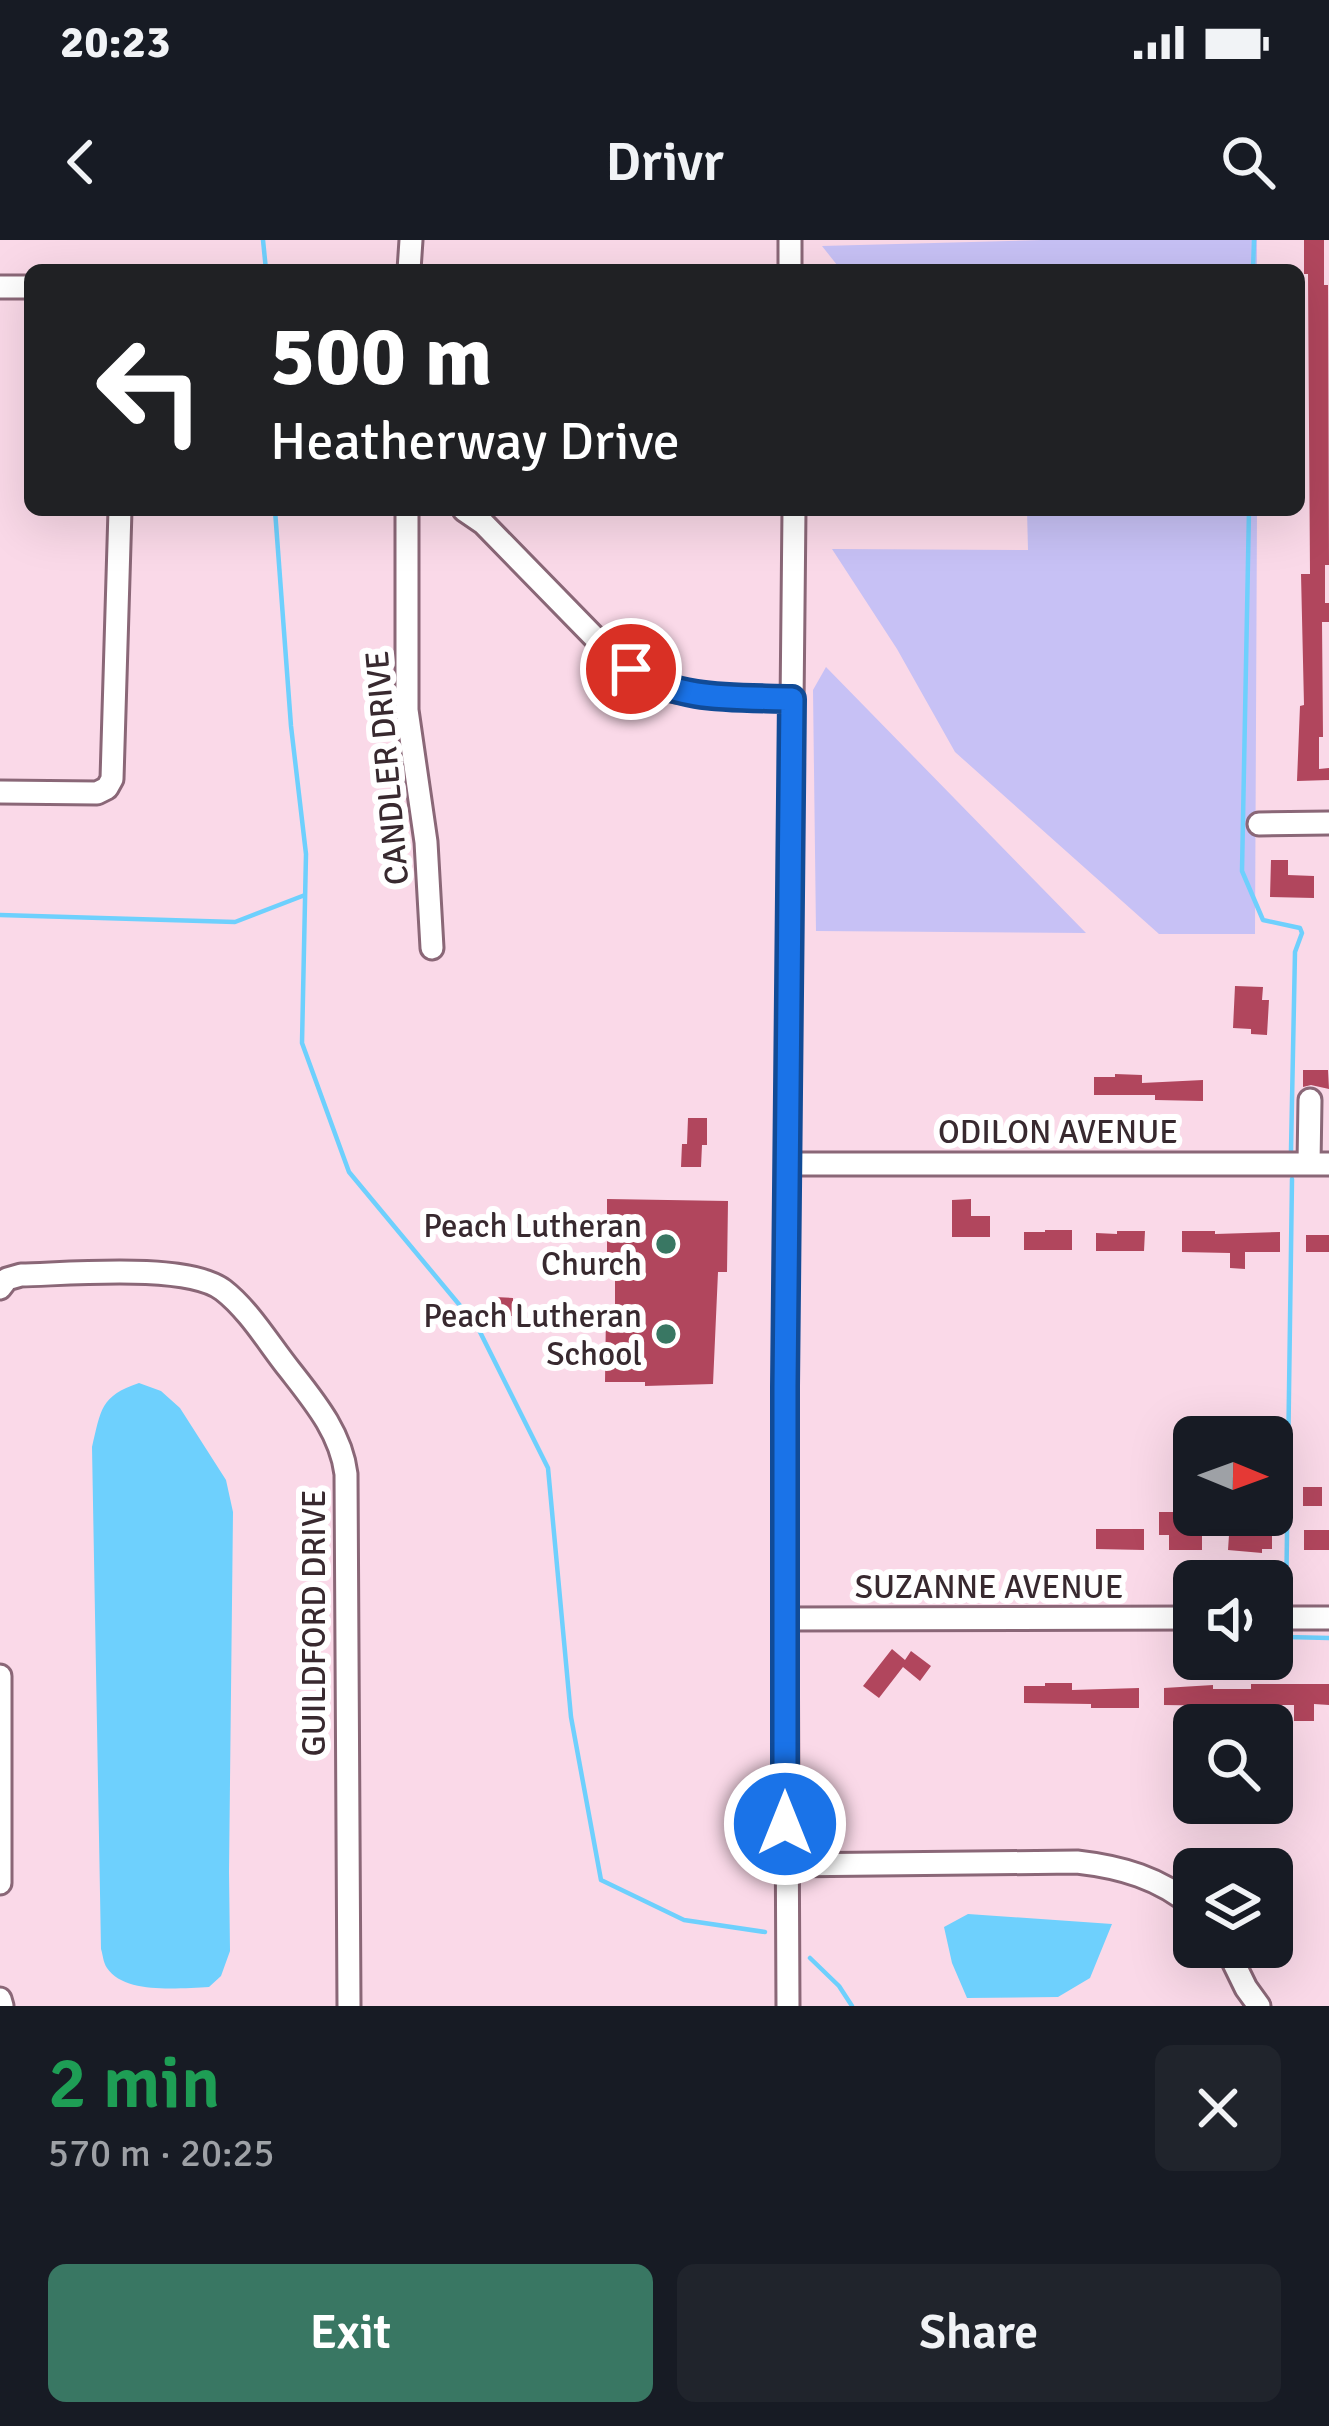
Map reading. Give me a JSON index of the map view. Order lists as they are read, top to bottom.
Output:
{
  "streets": {
    "street": [
      "CANDLER DRIVE",
      "ODILON AVENUE",
      "SUZANNE AVENUE",
      "GUILDFORD DRIVE"
    ]
  },
  "places": ["Peach Lutheran Church", "Peach Lutheran School"],
  "north": "right",
  "page": {
    "status": "20:23",
    "header": "Drivr",
    "turn": ["500 m", "Heatherway Drive"],
    "heading": ["2 min", "570 m · 20:25"],
    "buttons": ["Exit", "Share"]
  }
}
